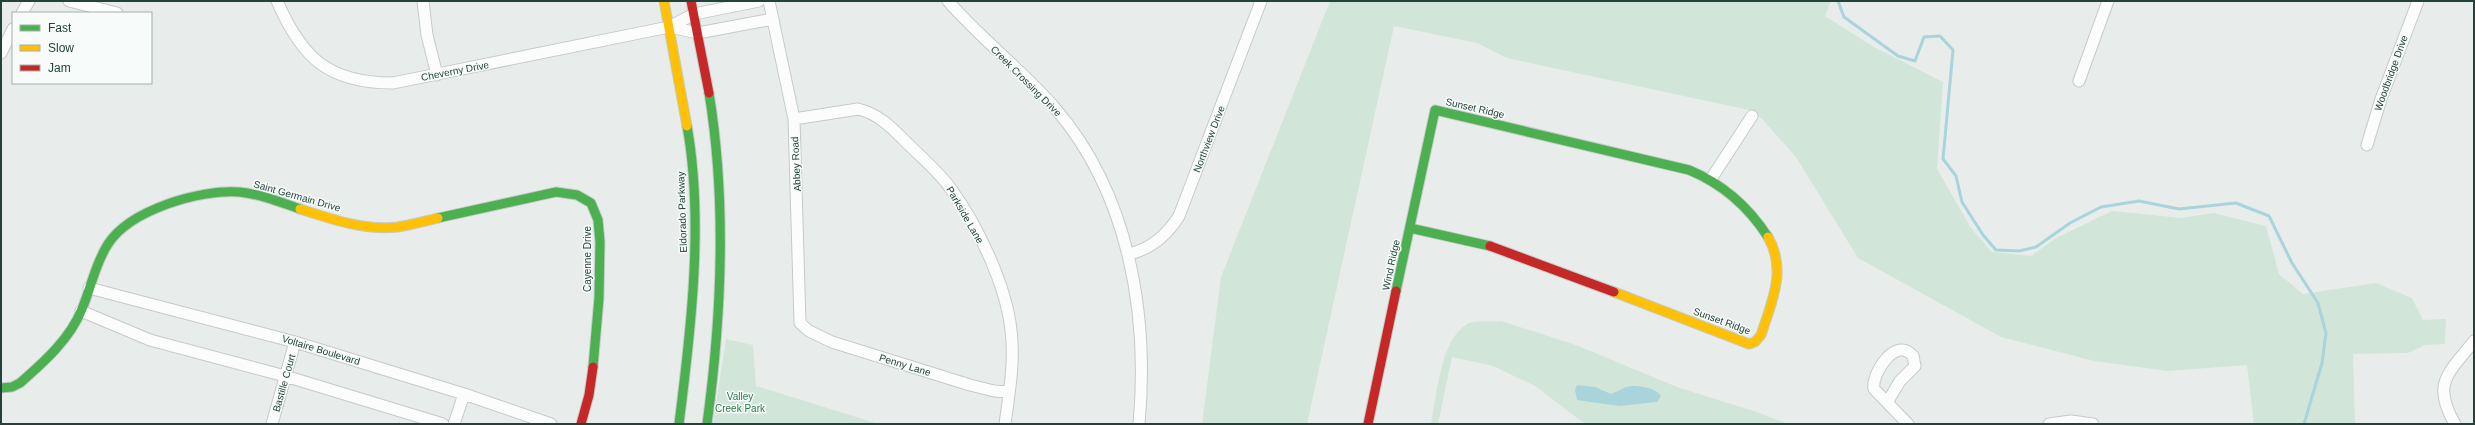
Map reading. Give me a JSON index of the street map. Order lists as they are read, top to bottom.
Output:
{
  "streets": {
    "street": [
      "Cheverny Drive",
      "Woodbridge Drive",
      "Creek Crossing Drive",
      "Sunset Ridge",
      "Northview Drive",
      "Abbey Road",
      "Saint Germain Drive",
      "Eldorado Parkway",
      "Parkside Lane",
      "Cayenne Drive",
      "Wind Ridge",
      "Voltaire Boulevard",
      "Penny Lane",
      "Bastille Court"
    ]
  },
  "crossings": [
    ["Cheverny Drive", "Abbey Road"],
    ["Cheverny Drive", "Eldorado Parkway"],
    ["Creek Crossing Drive", "Northview Drive"],
    ["Sunset Ridge", "Wind Ridge"],
    ["Abbey Road", "Parkside Lane"],
    ["Abbey Road", "Penny Lane"],
    ["Saint Germain Drive", "Cayenne Drive"],
    ["Saint Germain Drive", "Voltaire Boulevard"],
    ["Parkside Lane", "Penny Lane"],
    ["Voltaire Boulevard", "Bastille Court"]
  ],
  "parks": ["Valley Creek Park"],
  "legend": ["Fast", "Slow", "Jam"]
}
